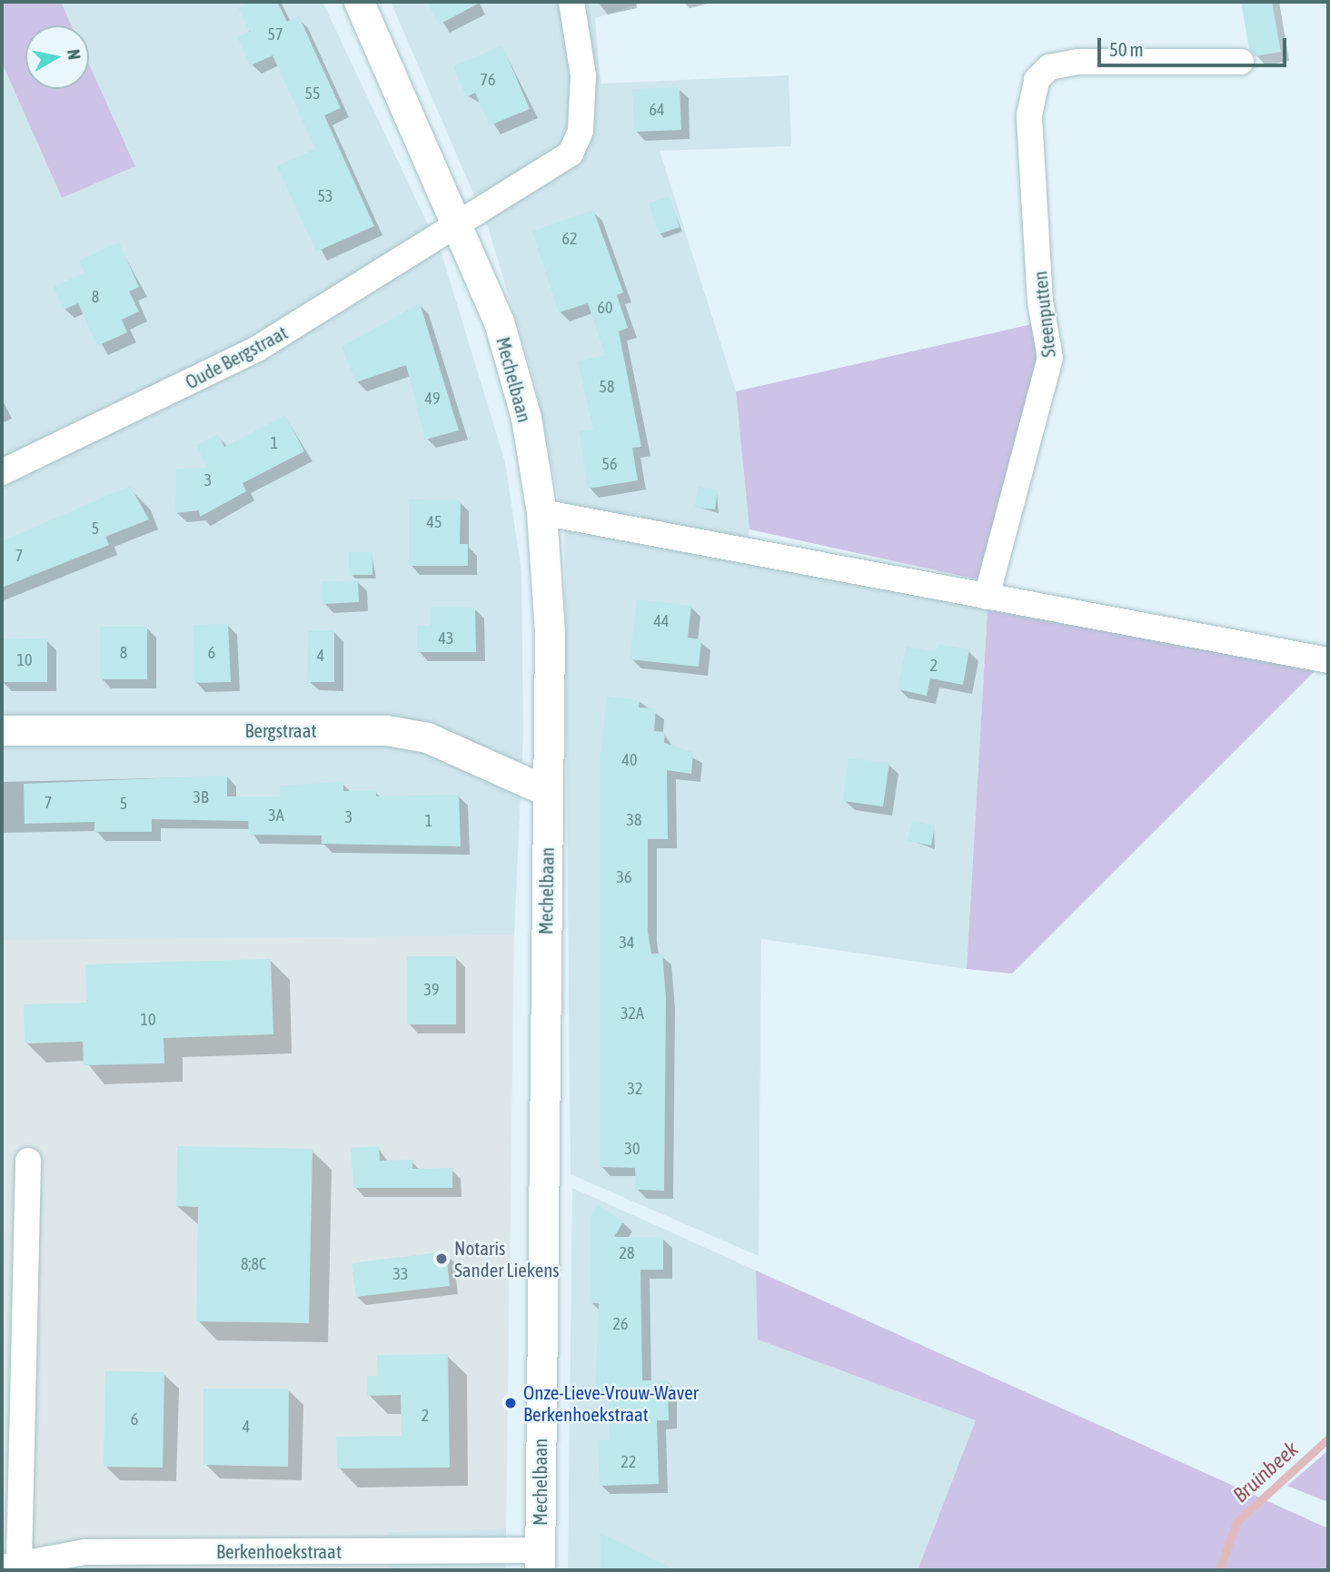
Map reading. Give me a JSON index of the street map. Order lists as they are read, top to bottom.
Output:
{
  "streets": {
    "street": [
      "Steenputten",
      "Oude Bergstraat",
      "Mechelbaan",
      "Bergstraat",
      "Berkenhoekstraat"
    ]
  },
  "crossings": [
    ["Oude Bergstraat", "Mechelbaan"],
    ["Mechelbaan", "Bergstraat"],
    ["Mechelbaan", "Berkenhoekstraat"]
  ],
  "water": ["Bruinbeek"],
  "places": ["Notaris Sander Liekens", "Onze-Lieve-Vrouw-Waver Berkenhoekstraat"],
  "house_numbers": [
    "57",
    "76",
    "55",
    "64",
    "53",
    "62",
    "8",
    "60",
    "58",
    "49",
    "1",
    "56",
    "3",
    "45",
    "5",
    "7",
    "44",
    "43",
    "8",
    "6",
    "4",
    "10",
    "2",
    "40",
    "3B",
    "7",
    "5",
    "3A",
    "3",
    "38",
    "1",
    "36",
    "34",
    "39",
    "32A",
    "10",
    "32",
    "30",
    "28",
    "8;8C",
    "33",
    "26",
    "2",
    "6",
    "4",
    "22"
  ],
  "scale_bar": "50 m",
  "north": "right"
}
